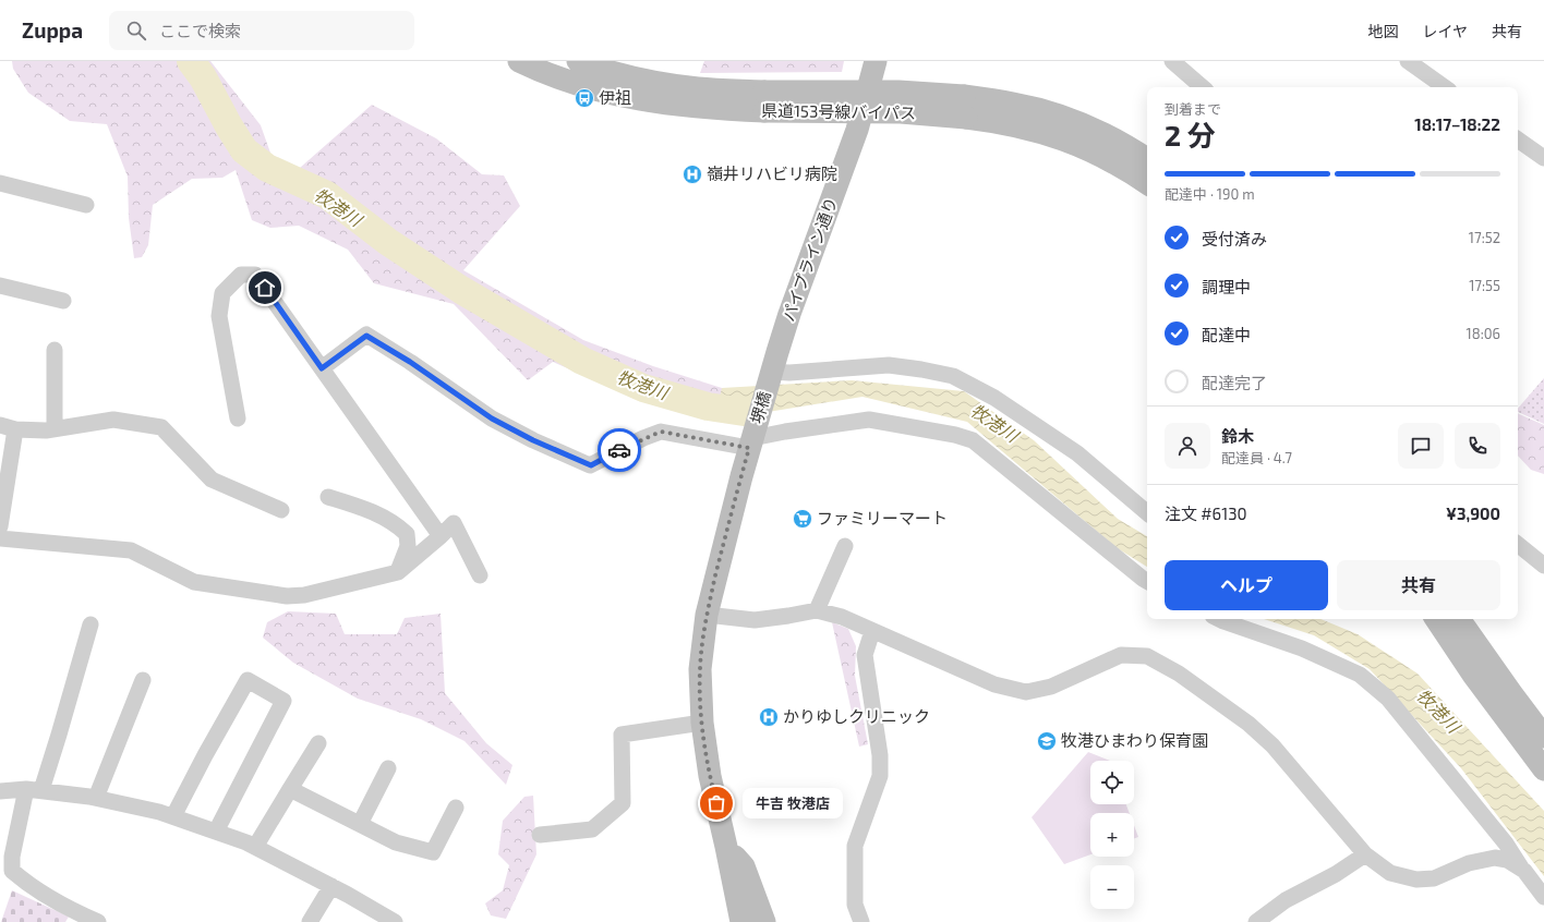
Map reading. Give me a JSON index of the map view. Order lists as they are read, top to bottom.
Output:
{
  "streets": {
    "main road": ["県道153号線バイパス", "パイプライン通り", "堺橋"]
  },
  "crossings": [
    ["パイプライン通り", "堺橋"]
  ],
  "water": ["牧港川"],
  "places": {
    "bus stop": ["伊祖"],
    "hospital": ["嶺井リハビリ病院", "かりゆしクリニック"],
    "supermarket": ["ファミリーマート"],
    "school or university": ["牧港ひまわり保育園"],
    "other": ["牛吉 牧港店"]
  },
  "page": {
    "header": "Zuppa",
    "search": "ここで検索",
    "nav": ["地図", "レイヤ", "共有"],
    "heading": ["2 分", "到着まで", "18:17–18:22"],
    "panel": [
      "鈴木",
      "配達員 · 4.7",
      "注文 #6130",
      "¥3,900"
    ],
    "bar": "配達中 · 190 m",
    "list": [
      ["受付済み", "17:52"],
      ["調理中", "17:55"],
      ["配達中", "18:06"],
      "配達完了"
    ],
    "buttons": ["ヘルプ", "共有"],
    "map_buttons": ["+", "−"],
    "bubble": "牛吉 牧港店"
  }
}
